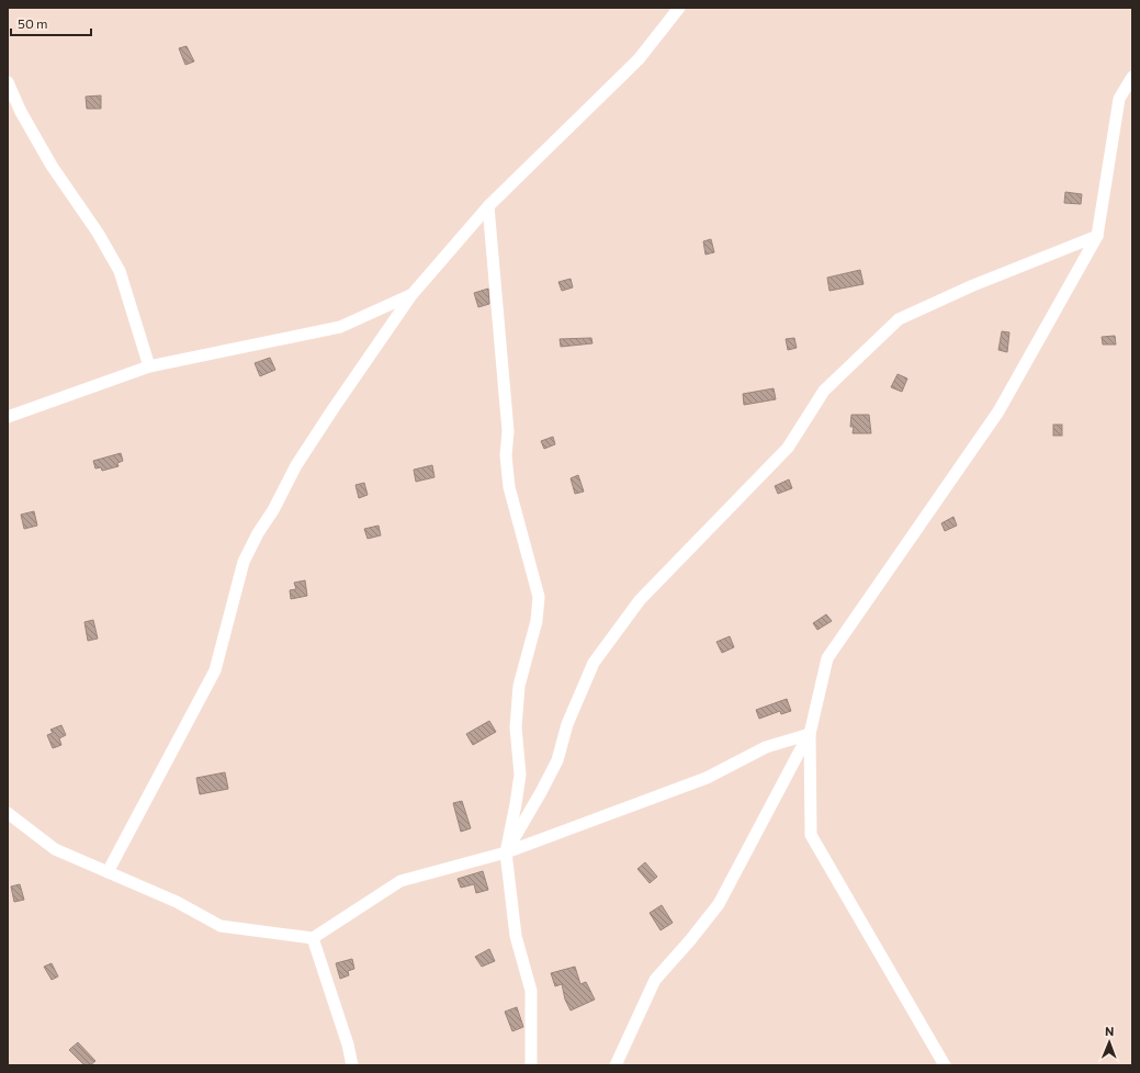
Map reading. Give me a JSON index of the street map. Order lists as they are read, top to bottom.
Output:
{
  "scale_bar": "50 m",
  "north": "top"
}
